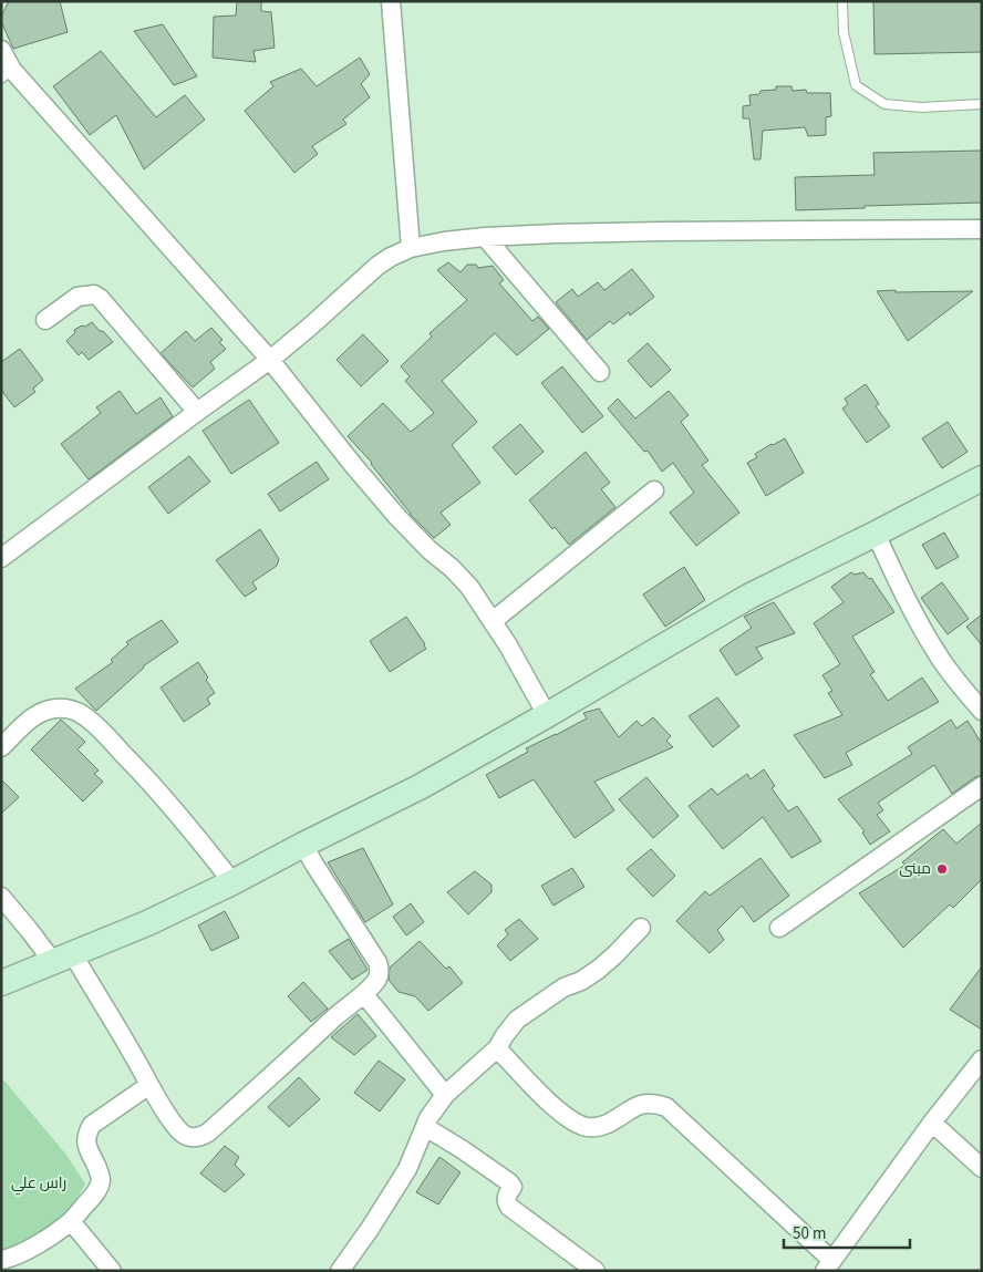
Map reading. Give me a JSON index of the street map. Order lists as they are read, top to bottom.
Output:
{
  "parks": ["راس علي"],
  "places": ["مبنى"],
  "scale_bar": "50 m"
}
